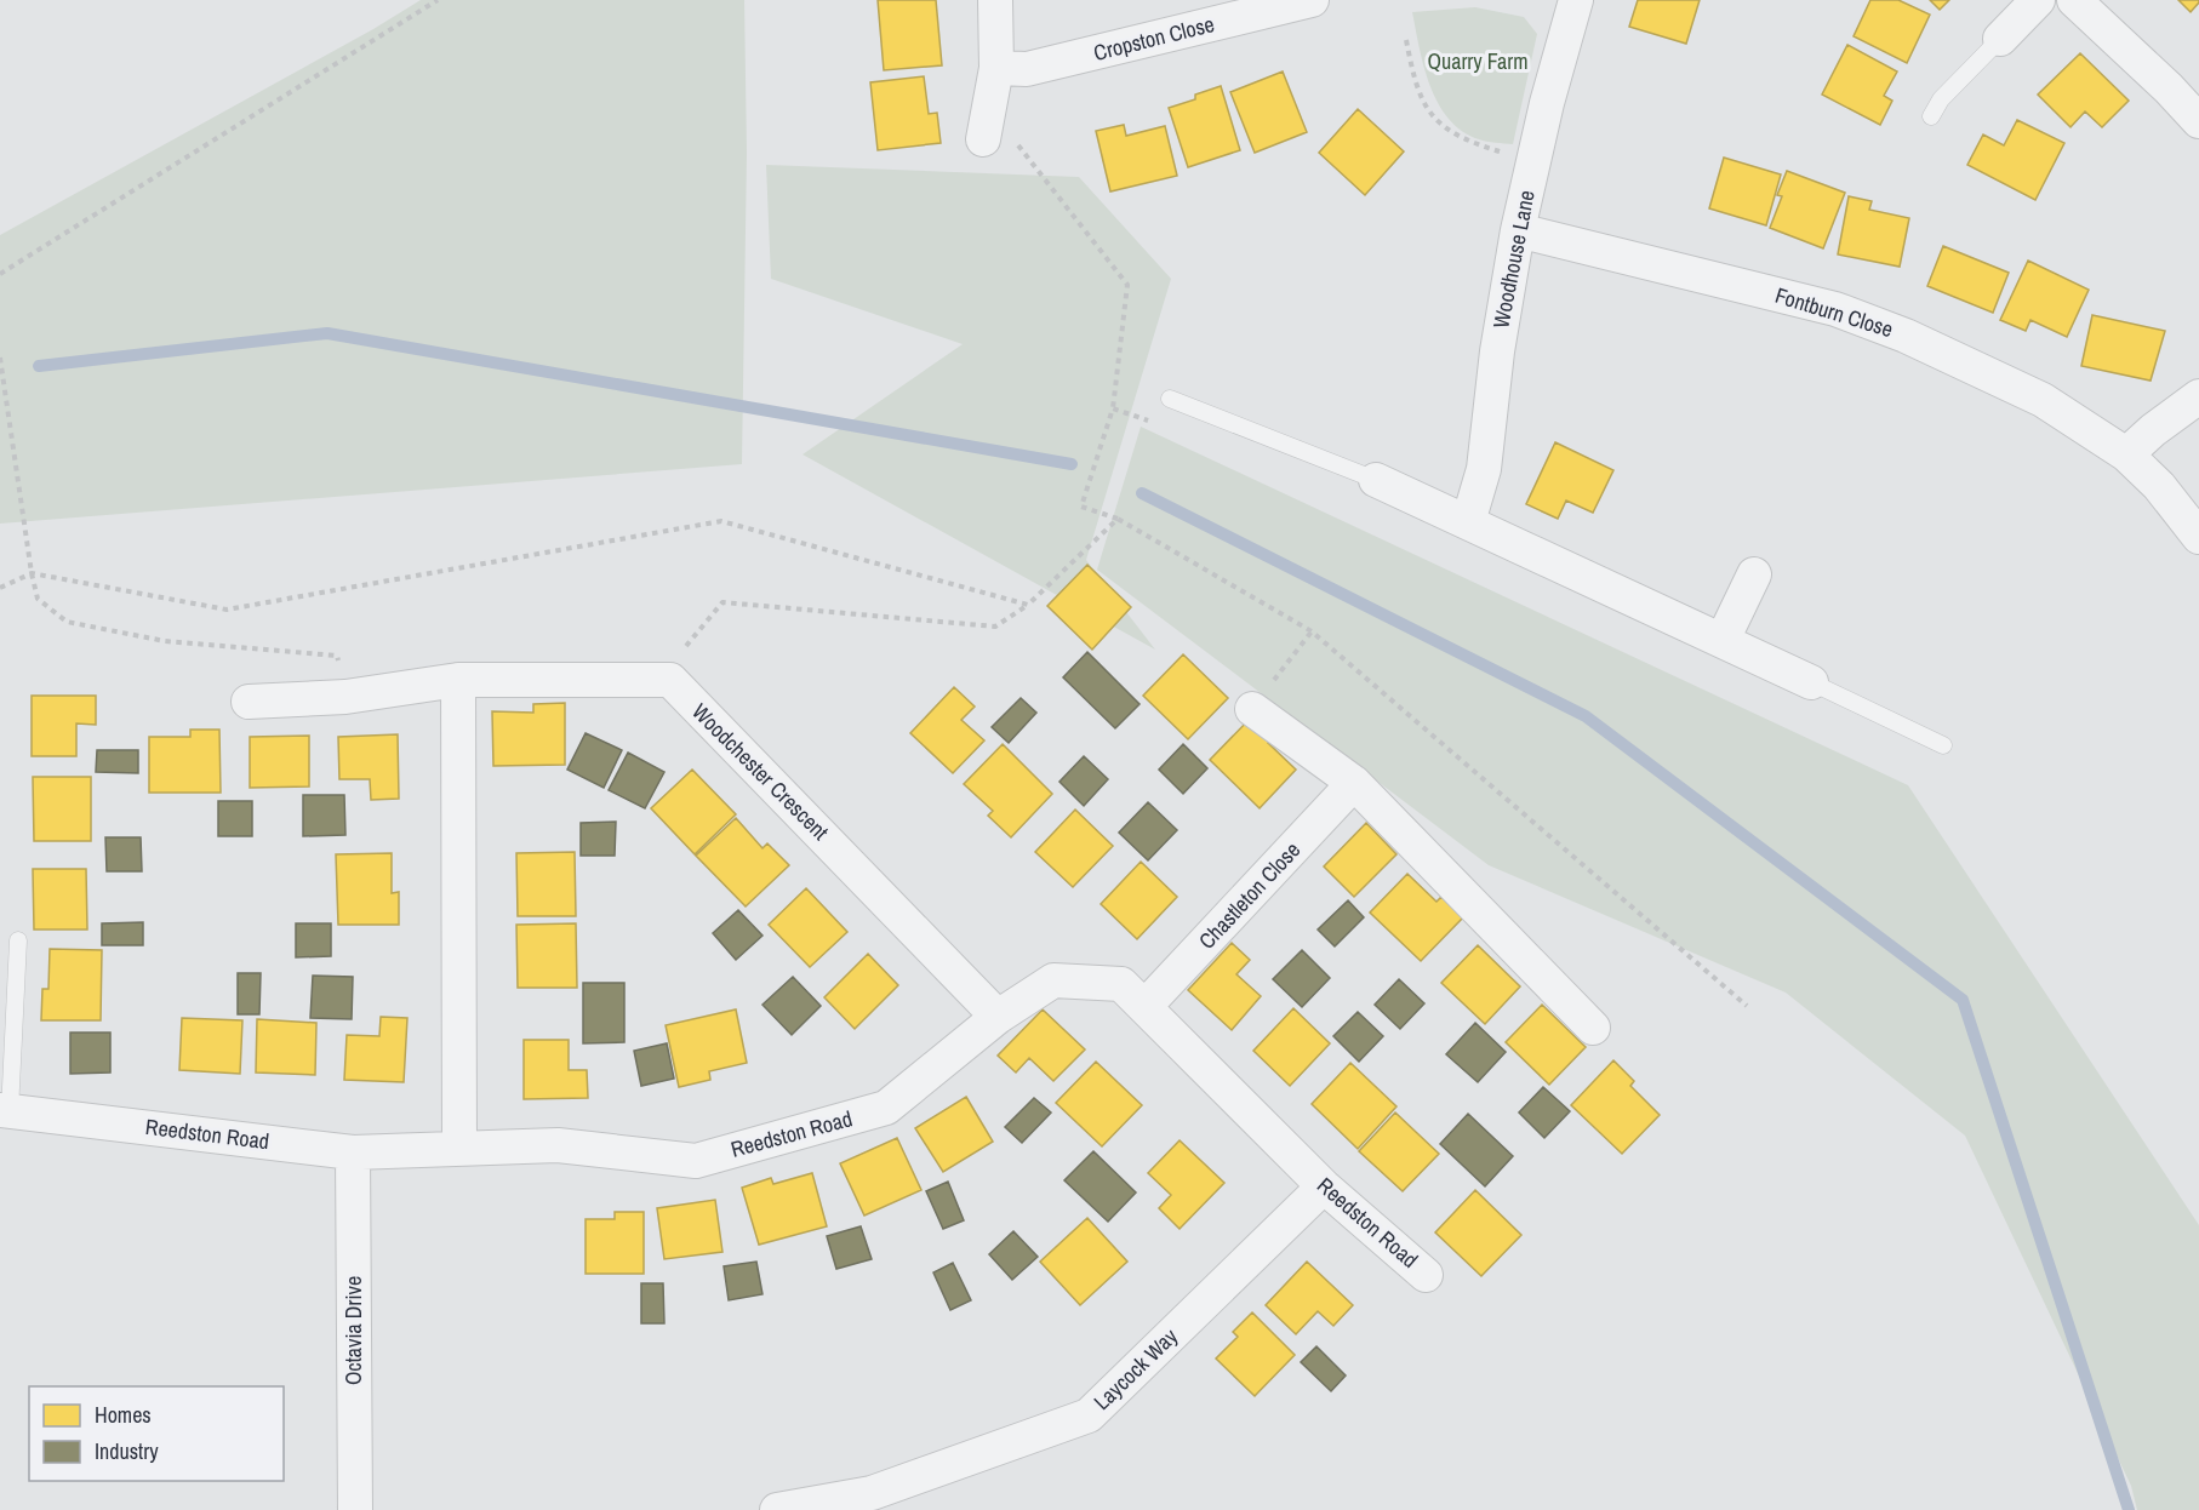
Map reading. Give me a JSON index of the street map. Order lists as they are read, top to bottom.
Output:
{
  "streets": {
    "street": [
      "Cropston Close",
      "Woodhouse Lane",
      "Fontburn Close",
      "Woodchester Crescent",
      "Chastleton Close",
      "Reedston Road",
      "Octavia Drive",
      "Laycock Way"
    ]
  },
  "crossings": [
    ["Woodhouse Lane", "Fontburn Close"],
    ["Woodchester Crescent", "Reedston Road"],
    ["Chastleton Close", "Reedston Road"],
    ["Reedston Road", "Octavia Drive"],
    ["Reedston Road", "Laycock Way"]
  ],
  "parks": ["Quarry Farm"],
  "legend": ["Homes", "Industry"]
}
